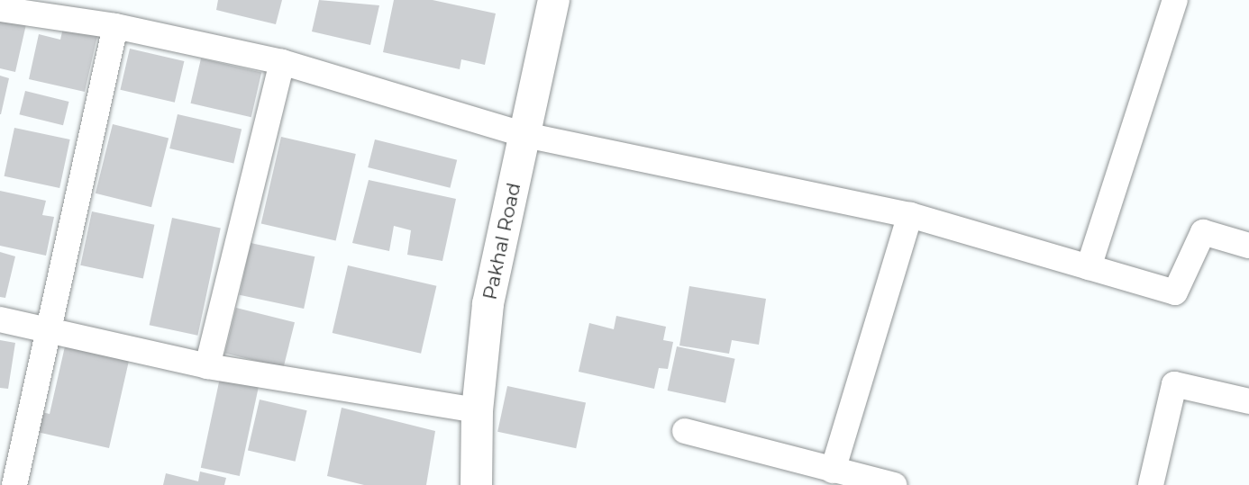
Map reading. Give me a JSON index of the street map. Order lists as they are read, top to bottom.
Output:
{
  "streets": {
    "street": ["Pakhal Road"]
  }
}
